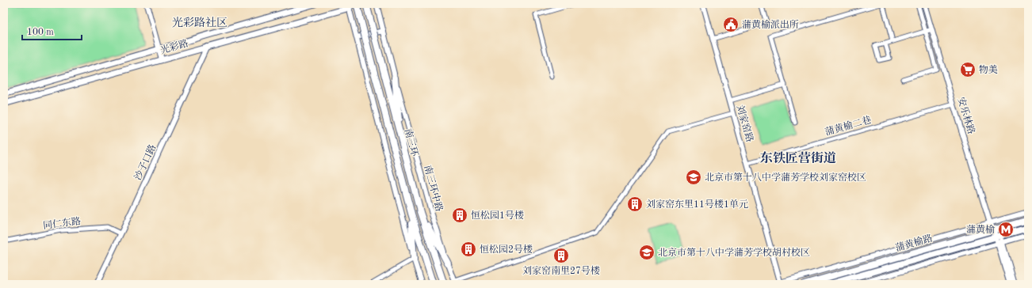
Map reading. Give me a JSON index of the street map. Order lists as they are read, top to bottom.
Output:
{
  "streets": {
    "main road": ["光彩路", "南三环", "蒲黄榆路"],
    "street": [
      "安乐林路",
      "刘家窑路",
      "蒲黄榆二巷",
      "沙子口路",
      "南三环中路",
      "同仁东路"
    ]
  },
  "crossings": [
    ["光彩路", "沙子口路"],
    ["安乐林路", "蒲黄榆二巷"],
    ["安乐林路", "蒲黄榆路"],
    ["刘家窑路", "蒲黄榆二巷"],
    ["沙子口路", "同仁东路"]
  ],
  "districts": ["光彩路社区", "东铁匠营街道"],
  "places": {
    "public building": ["蒲黄榆派出所"],
    "supermarket": ["物美"],
    "school or university": ["北京市第十八中学蒲芳学校刘家窑校区", "北京市第十八中学蒲芳学校胡村校区"],
    "building": [
      "刘家窑东里11号楼1单元",
      "恒松园1号楼",
      "恒松园2号楼",
      "刘家窑南里27号楼"
    ],
    "metro station": ["蒲黄榆"]
  },
  "scale_bar": "100 m"
}
